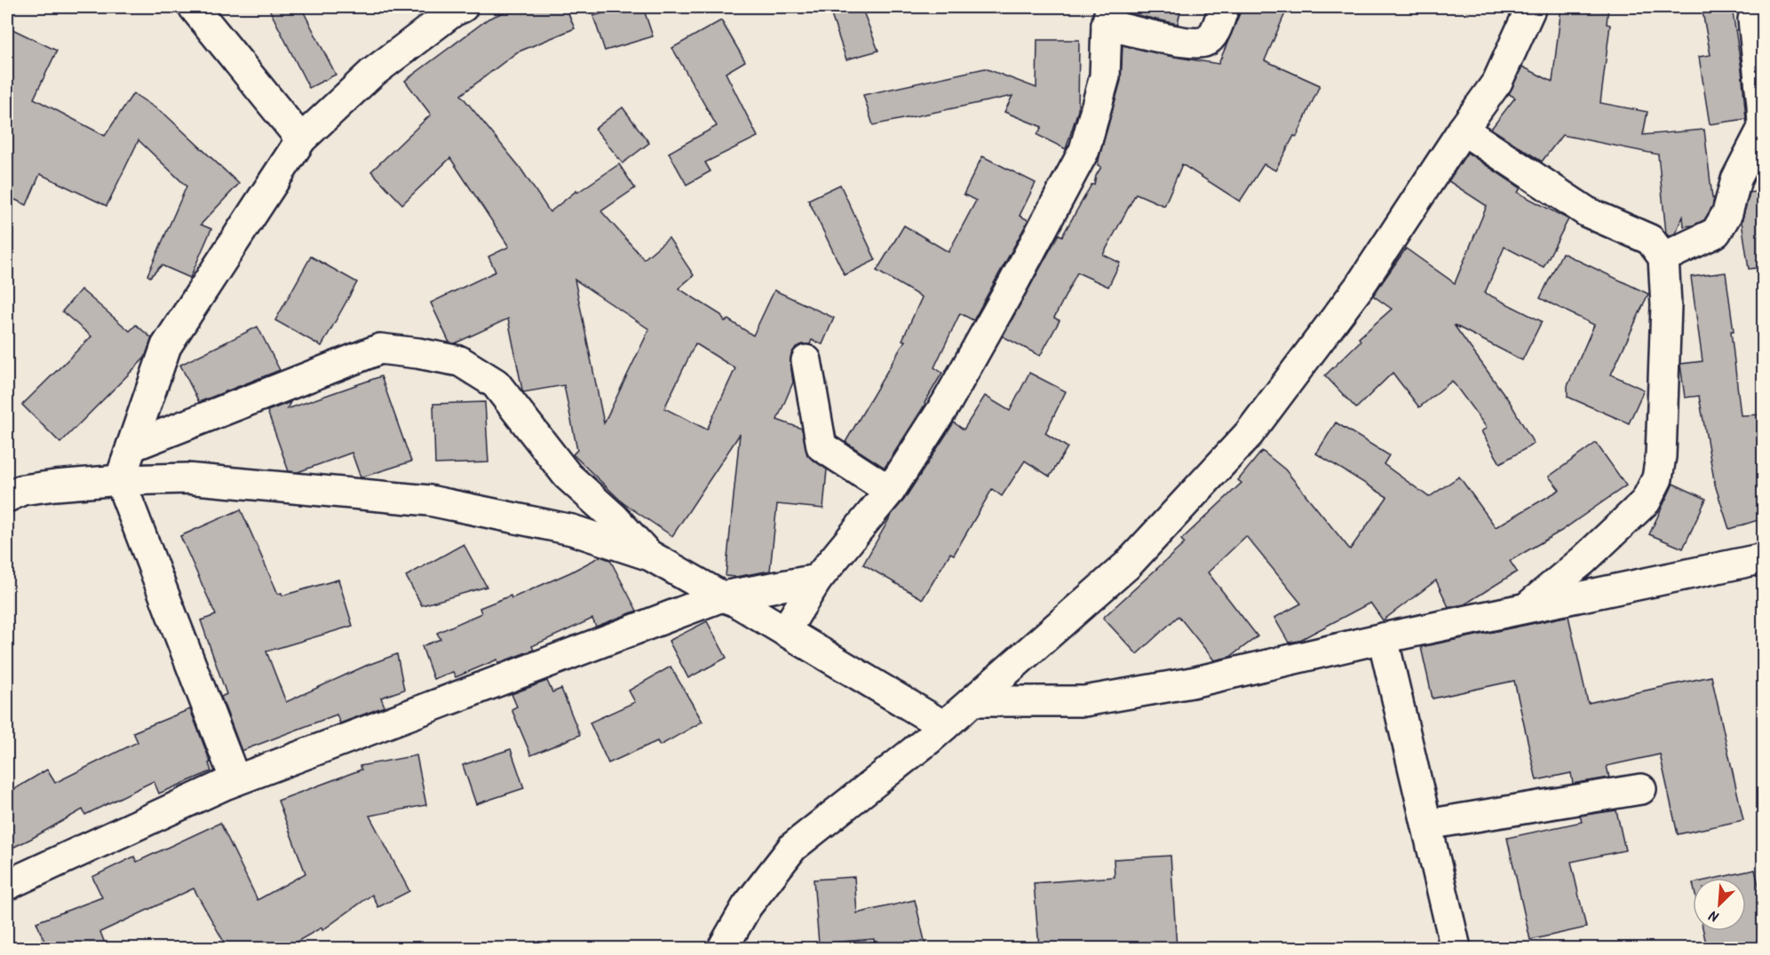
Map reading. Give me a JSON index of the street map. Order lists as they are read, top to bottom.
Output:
{
  "north": "bottom left"
}
